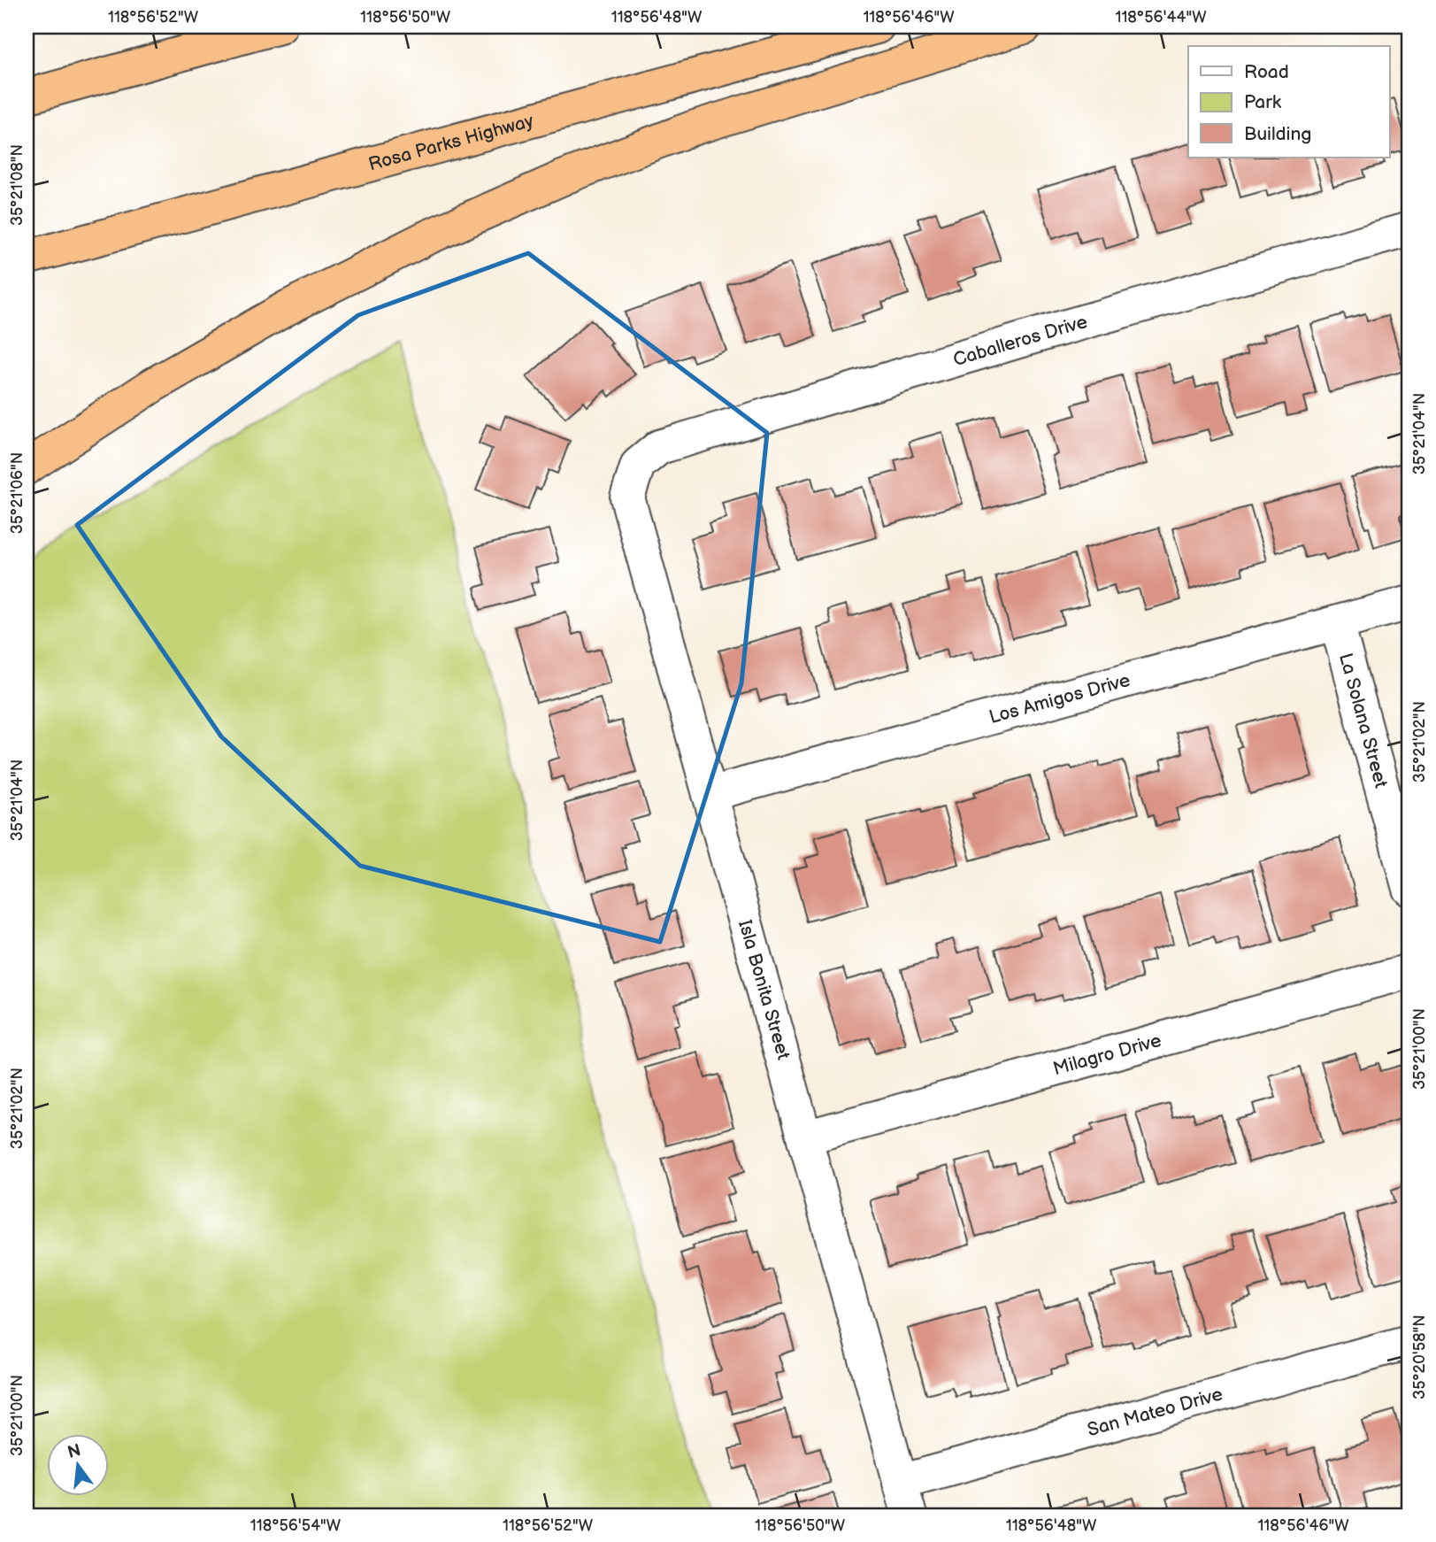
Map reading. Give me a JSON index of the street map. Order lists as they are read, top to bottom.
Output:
{
  "streets": {
    "highway": ["Rosa Parks Highway"],
    "street": [
      "Caballeros Drive",
      "Los Amigos Drive",
      "La Solana Street",
      "Isla Bonita Street",
      "Milagro Drive",
      "San Mateo Drive"
    ]
  },
  "crossings": [
    ["Caballeros Drive", "Isla Bonita Street"],
    ["Los Amigos Drive", "La Solana Street"],
    ["Los Amigos Drive", "Isla Bonita Street"],
    ["Isla Bonita Street", "Milagro Drive"],
    ["Isla Bonita Street", "San Mateo Drive"]
  ],
  "legend": ["Road", "Park", "Building"],
  "north": "top",
  "coordinates": [
    "118°56'52\"W",
    "118°56'50\"W",
    "118°56'48\"W",
    "118°56'46\"W",
    "118°56'44\"W",
    "35°21'08\"N",
    "35°21'04\"N",
    "35°21'06\"N",
    "35°21'02\"N",
    "35°21'00\"N",
    "35°20'58\"N",
    "118°56'54\"W"
  ]
}
